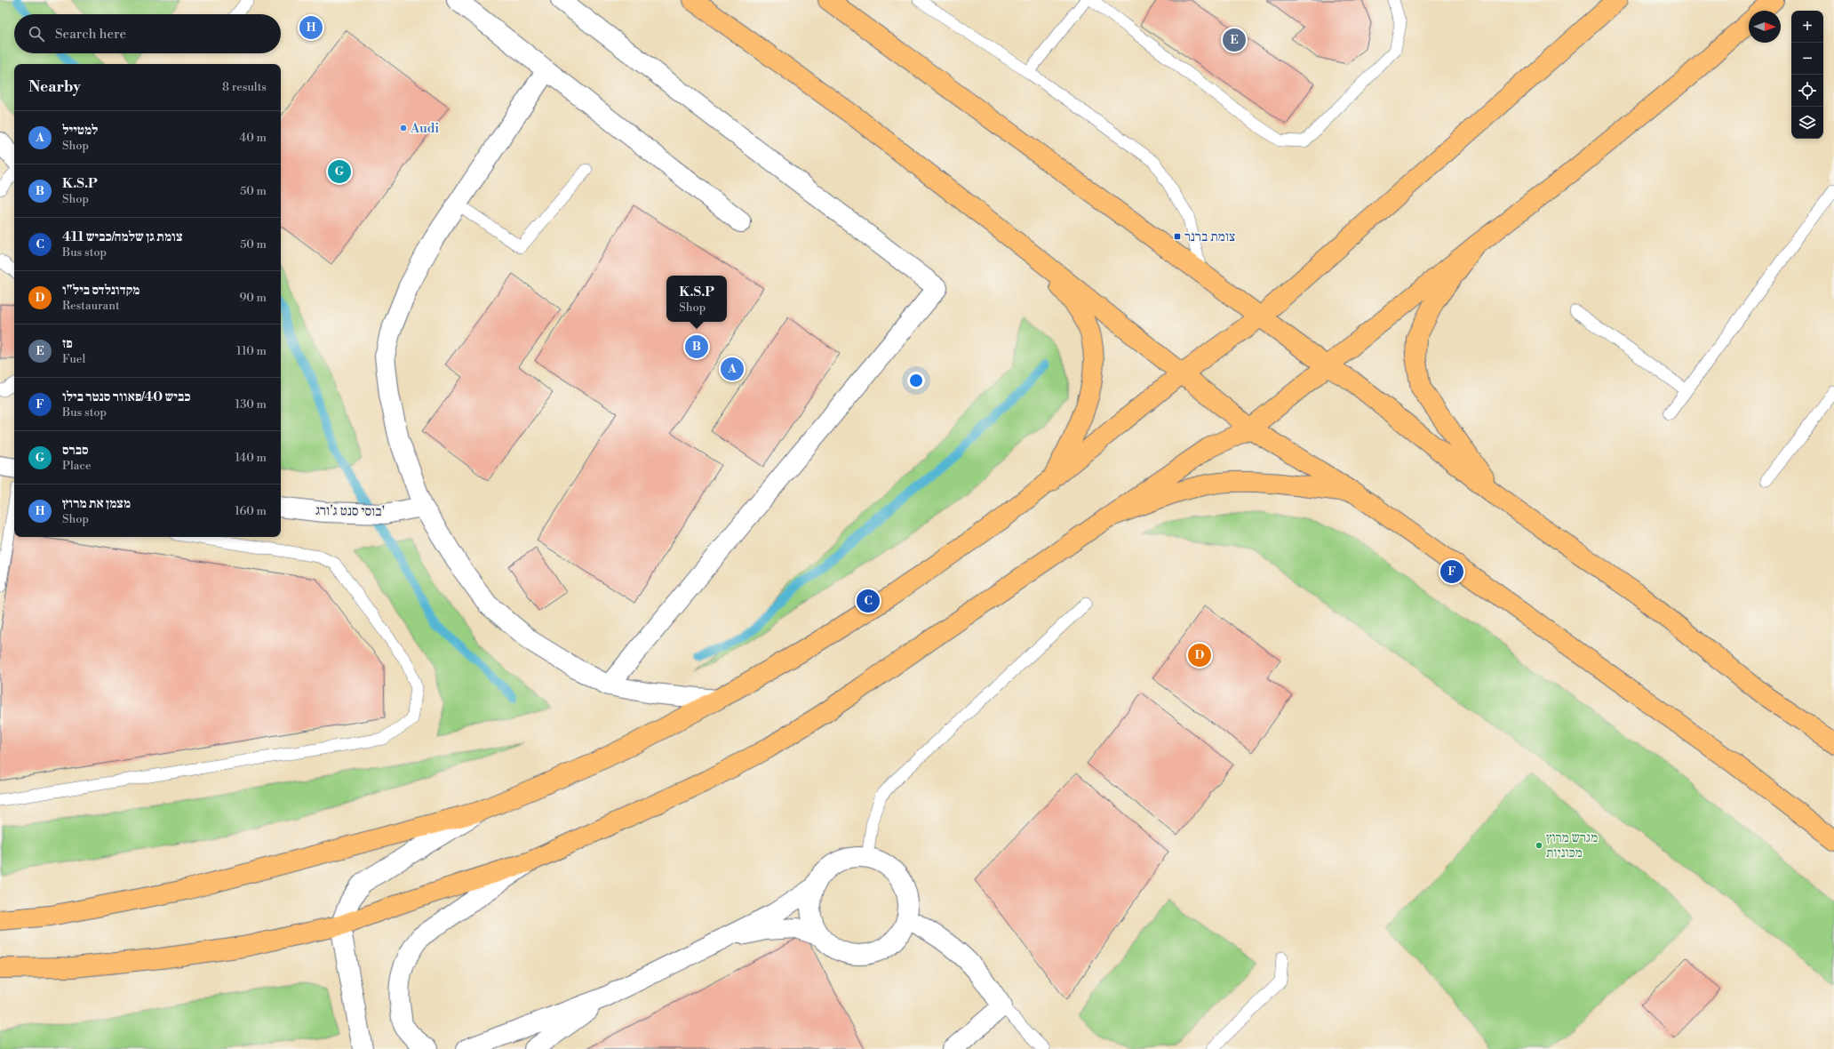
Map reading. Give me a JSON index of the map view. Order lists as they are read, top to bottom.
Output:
{
  "streets": {
    "street": ["בוסי סנט ג'ורג'"]
  },
  "places": {
    "other": ["Audi", "מגרש מרוץ מכוניות"],
    "transit": ["צומת ברנר"]
  },
  "north": "right",
  "page": {
    "map_buttons": ["+", "−"],
    "pins": [
      "H",
      "E",
      "G",
      "B",
      "A",
      "F",
      "C",
      "D"
    ],
    "search": "Search here",
    "heading": ["Nearby", "8 results"],
    "list": [
      {
        "mark": "A",
        "name": "למטייל",
        "note": "Shop",
        "value": "40 m"
      },
      {
        "mark": "B",
        "name": "K.S.P",
        "note": "Shop",
        "value": "50 m"
      },
      {
        "mark": "C",
        "name": "צומת גן שלמה/כביש 411",
        "note": "Bus stop",
        "value": "50 m"
      },
      {
        "mark": "D",
        "name": "מקדונלדס ביל\"ו",
        "note": "Restaurant",
        "value": "90 m"
      },
      {
        "mark": "E",
        "name": "פז",
        "note": "Fuel",
        "value": "110 m"
      },
      {
        "mark": "F",
        "name": "כביש 40/פאוור סנטר בילו",
        "note": "Bus stop",
        "value": "130 m"
      },
      {
        "mark": "G",
        "name": "סברס",
        "note": "Place",
        "value": "140 m"
      },
      {
        "mark": "H",
        "name": "מצמן את מרוץ",
        "note": "Shop",
        "value": "160 m"
      }
    ],
    "popup": ["K.S.P", "Shop"]
  }
}
